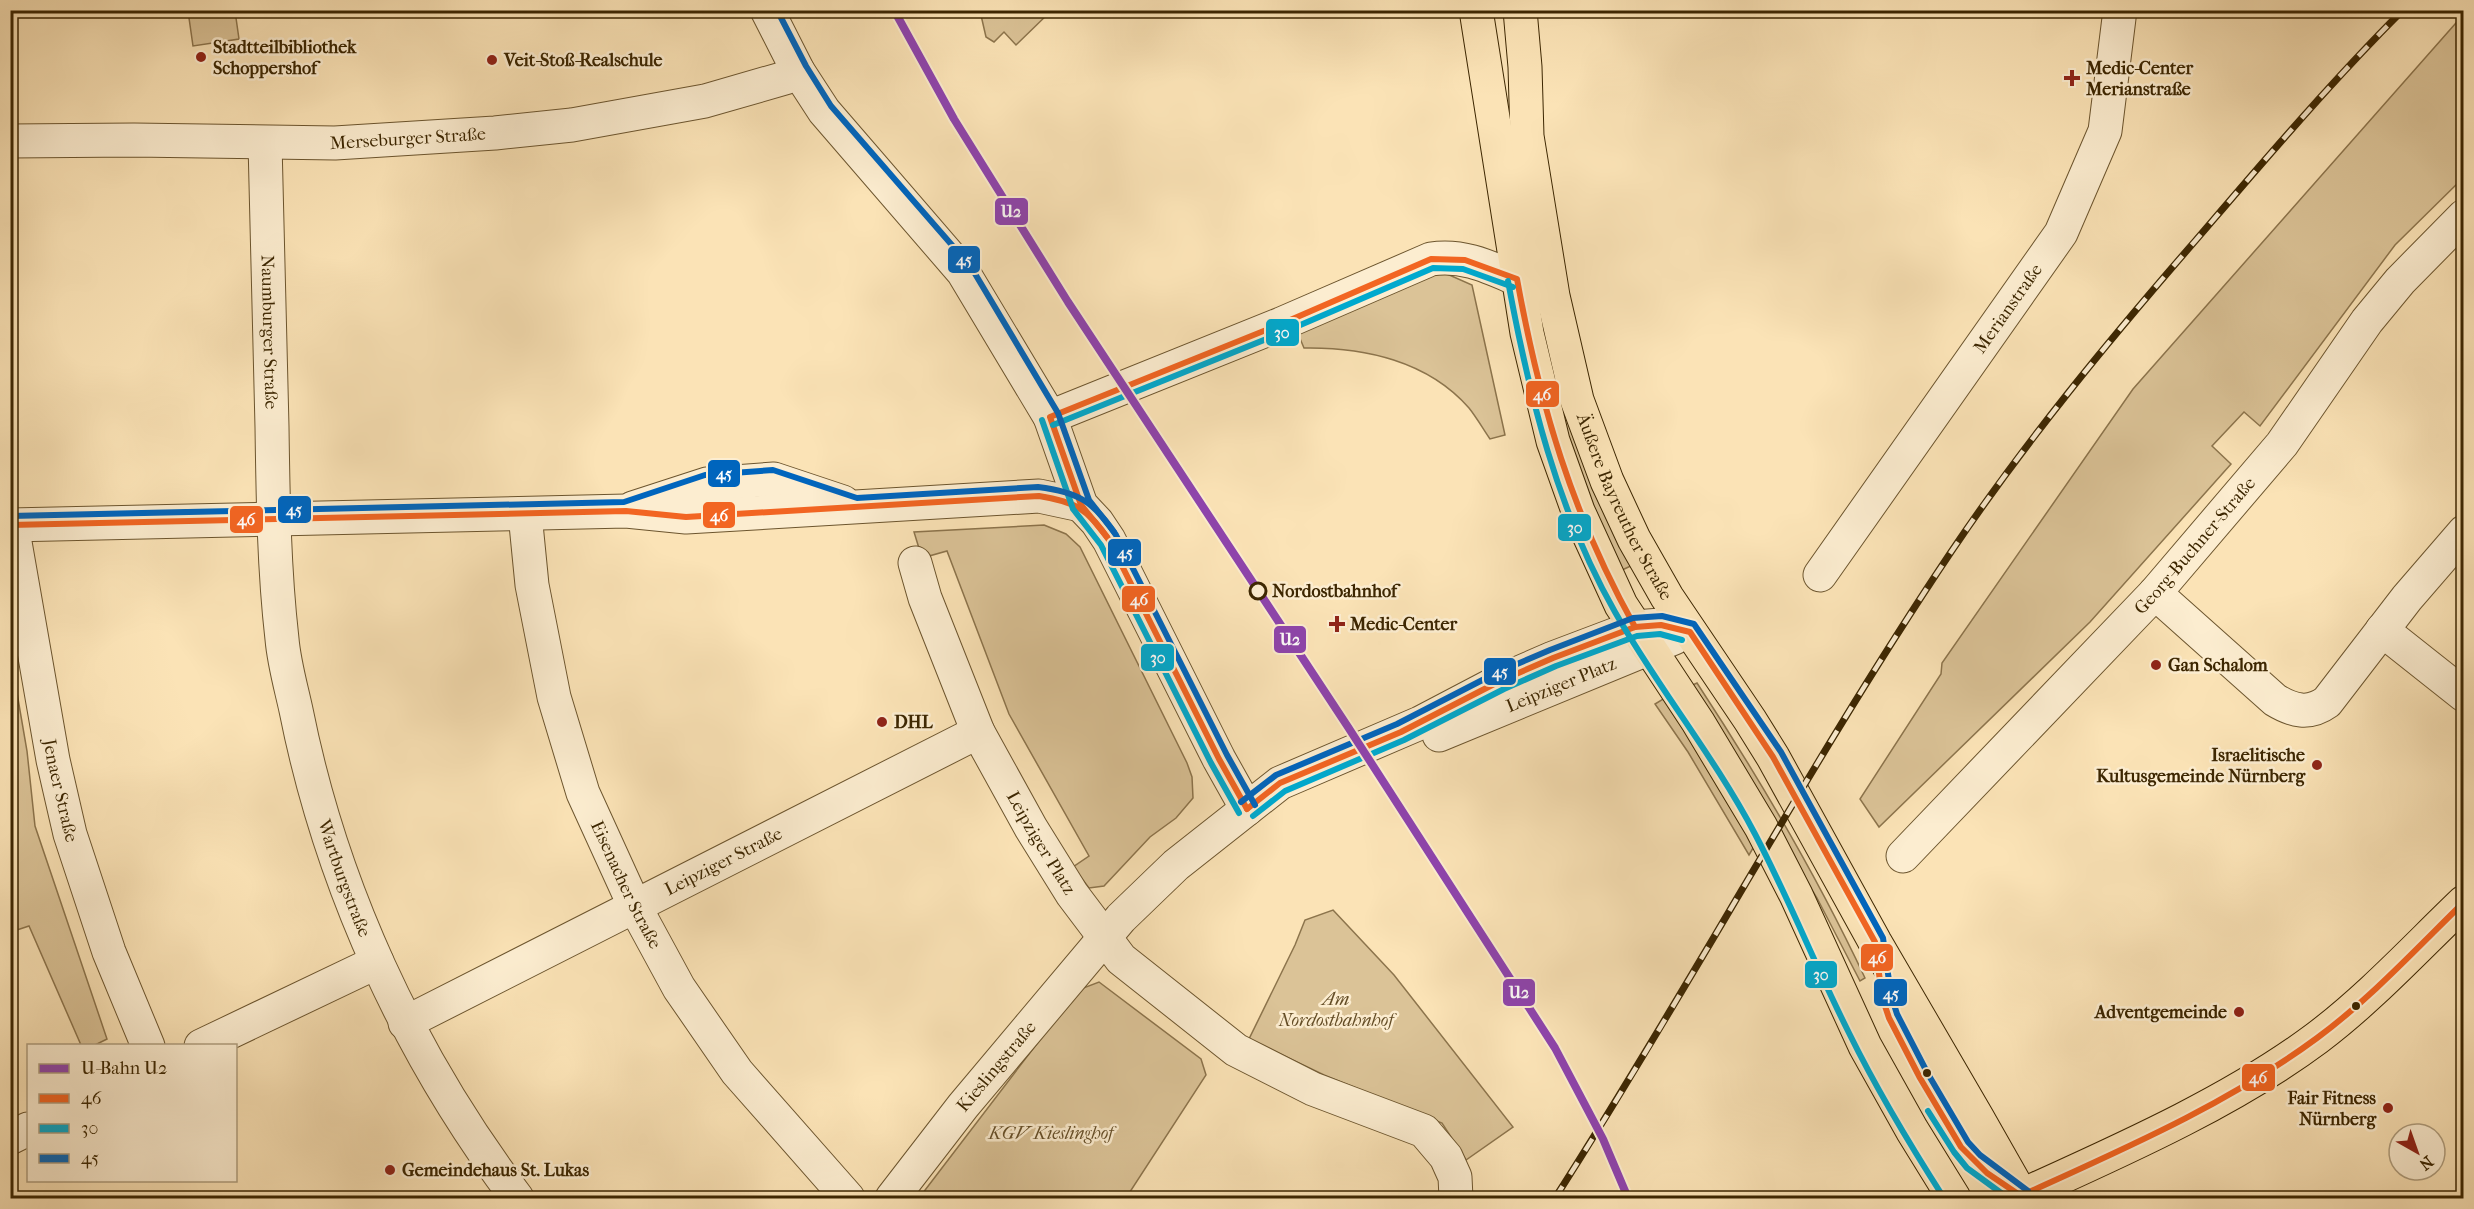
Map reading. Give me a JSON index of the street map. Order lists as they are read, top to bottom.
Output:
{
  "streets": {
    "main road": ["Äußere Bayreuther Straße"],
    "street": [
      "Merseburger Straße",
      "Merianstraße",
      "Naumburger Straße",
      "Georg-Buchner-Straße",
      "Leipziger Platz",
      "Jenaer Straße",
      "Leipziger Straße",
      "Wartburgstraße",
      "Eisenacher Straße",
      "Kieslingstraße"
    ]
  },
  "crossings": [
    ["Merseburger Straße", "Naumburger Straße"],
    ["Naumburger Straße", "Wartburgstraße"],
    ["Äußere Bayreuther Straße", "Leipziger Platz"],
    ["Leipziger Platz", "Leipziger Straße"],
    ["Leipziger Platz", "Kieslingstraße"],
    ["Leipziger Straße", "Wartburgstraße"],
    ["Leipziger Straße", "Eisenacher Straße"]
  ],
  "parks": ["Am Nordostbahnhof", "KGV Kieslinghof"],
  "places": {
    "other": [
      "Stadtteilbibliothek Schoppershof",
      "Veit-Stoß-Realschule",
      "Nordostbahnhof",
      "Gan Schalom",
      "DHL",
      "Israelitische Kultusgemeinde Nürnberg",
      "Adventgemeinde",
      "Fair Fitness Nürnberg",
      "Gemeindehaus St. Lukas"
    ],
    "health": ["Medic-Center Merianstraße", "Medic-Center"]
  },
  "lines": [
    "metro line U2",
    "transit line 45",
    "transit line 46",
    "transit line 30"
  ],
  "legend": [
    "U-Bahn U2",
    "46",
    "30",
    "45"
  ],
  "north": "bottom right"
}
